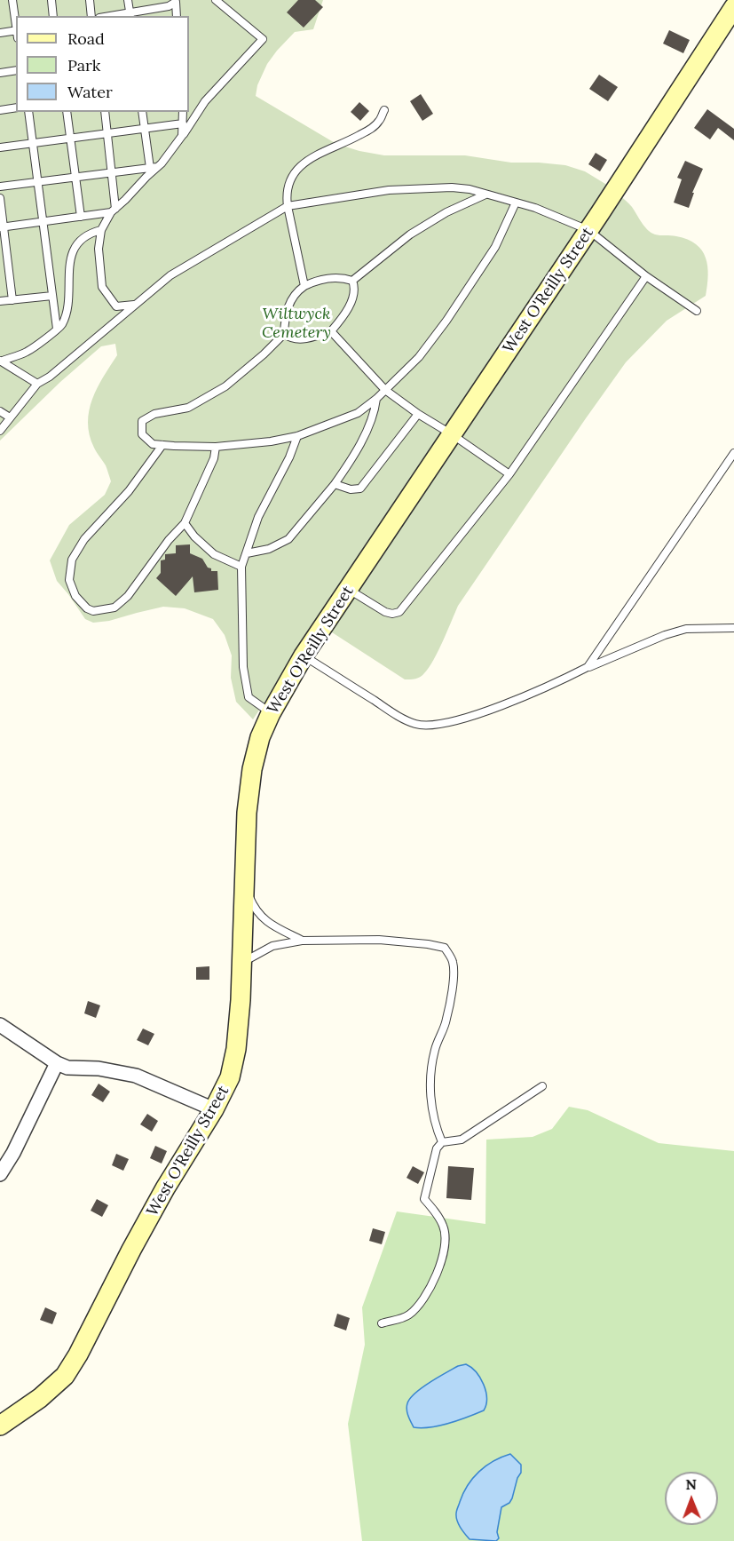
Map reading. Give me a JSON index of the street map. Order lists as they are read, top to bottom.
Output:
{
  "streets": {
    "street": ["West O'Reilly Street"]
  },
  "parks": ["Wiltwyck Cemetery"],
  "legend": ["Road", "Park", "Water"],
  "north": "top"
}
